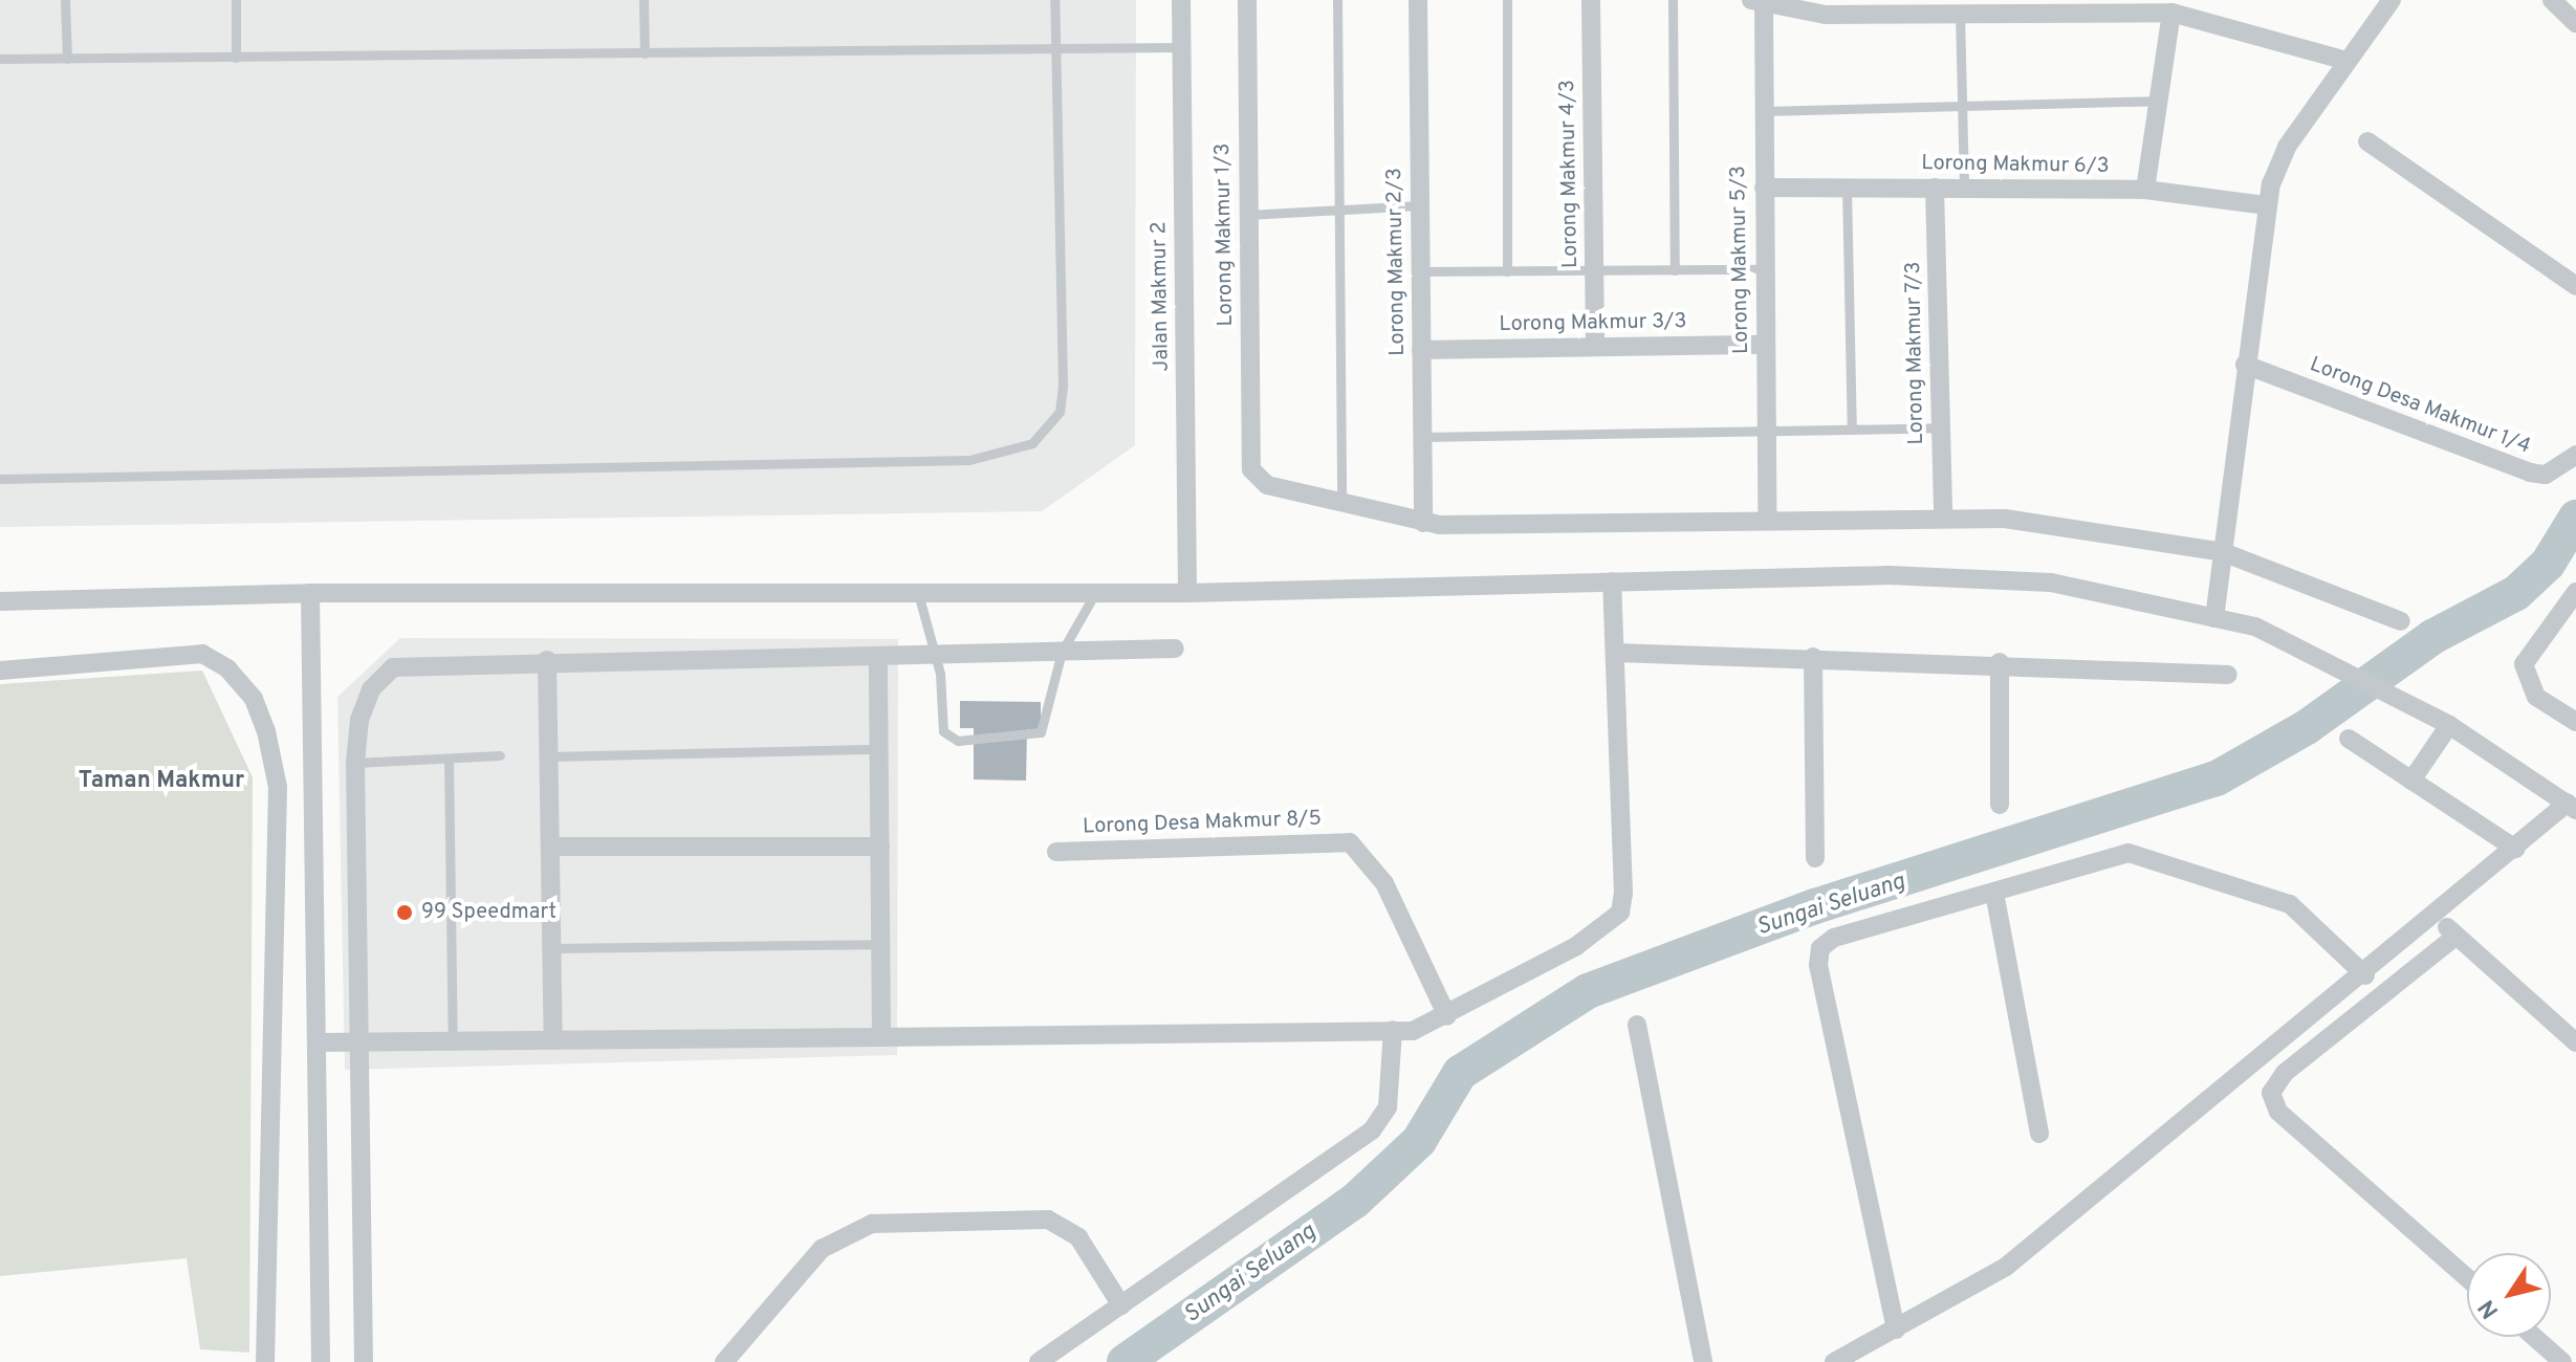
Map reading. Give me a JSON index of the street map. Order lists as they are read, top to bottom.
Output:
{
  "streets": {
    "street": [
      "Lorong Makmur 6/3",
      "Lorong Makmur 4/3",
      "Lorong Makmur 1/3",
      "Lorong Makmur 5/3",
      "Lorong Makmur 2/3",
      "Jalan Makmur 2",
      "Lorong Makmur 3/3",
      "Lorong Makmur 7/3",
      "Lorong Desa Makmur 1/4",
      "Lorong Desa Makmur 8/5"
    ]
  },
  "crossings": [
    ["Lorong Makmur 6/3", "Lorong Makmur 5/3"],
    ["Lorong Makmur 6/3", "Lorong Makmur 7/3"],
    ["Lorong Makmur 4/3", "Lorong Makmur 3/3"],
    ["Lorong Makmur 5/3", "Lorong Makmur 3/3"],
    ["Lorong Makmur 2/3", "Lorong Makmur 3/3"]
  ],
  "districts": ["Taman Makmur"],
  "water": ["Sungai Seluang"],
  "places": ["99 Speedmart"],
  "north": "bottom left"
}
